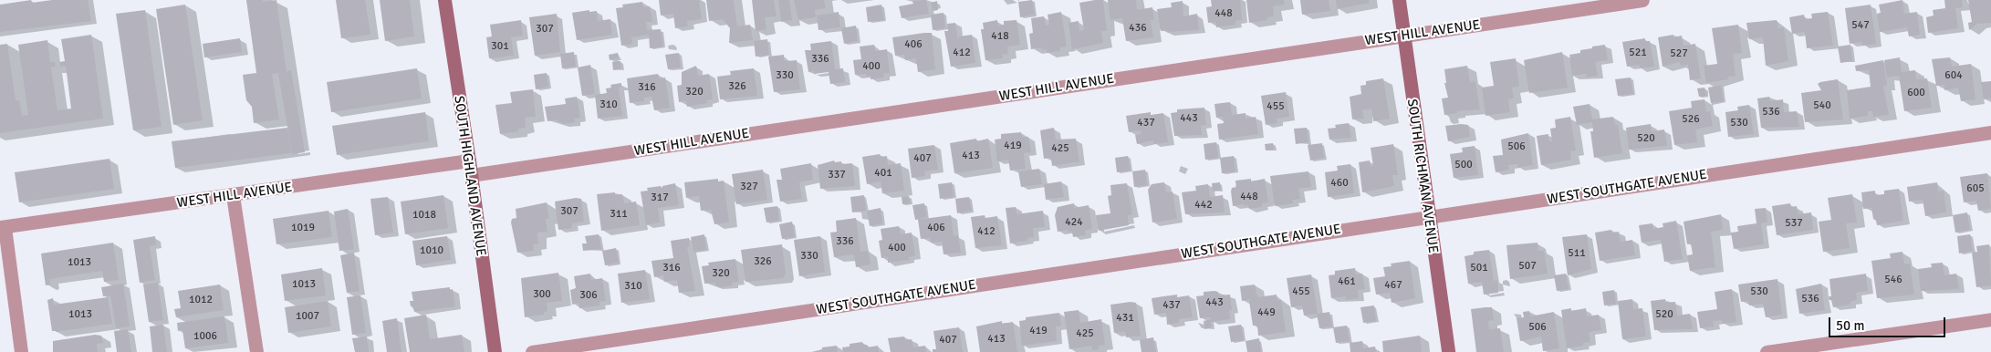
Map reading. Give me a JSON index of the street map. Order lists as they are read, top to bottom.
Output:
{
  "streets": {
    "street": [
      "WEST HILL AVENUE",
      "SOUTH HIGHLAND AVENUE",
      "SOUTH RICHMAN AVENUE",
      "WEST SOUTHGATE AVENUE"
    ]
  },
  "crossings": [
    ["WEST HILL AVENUE", "SOUTH HIGHLAND AVENUE"],
    ["WEST HILL AVENUE", "SOUTH RICHMAN AVENUE"],
    ["SOUTH RICHMAN AVENUE", "WEST SOUTHGATE AVENUE"]
  ],
  "house_numbers": [
    "448",
    "547",
    "436",
    "307",
    "418",
    "406",
    "301",
    "412",
    "521",
    "527",
    "336",
    "400",
    "330",
    "604",
    "326",
    "316",
    "320",
    "600",
    "310",
    "540",
    "455",
    "536",
    "443",
    "526",
    "437",
    "530",
    "520",
    "419",
    "506",
    "425",
    "413",
    "407",
    "500",
    "401",
    "337",
    "460",
    "327",
    "605",
    "448",
    "317",
    "442",
    "307",
    "311",
    "1018",
    "424",
    "537",
    "1019",
    "406",
    "412",
    "336",
    "400",
    "1010",
    "511",
    "330",
    "326",
    "1013",
    "507",
    "316",
    "501",
    "320",
    "546",
    "461",
    "1013",
    "467",
    "310",
    "455",
    "530",
    "300",
    "306",
    "536",
    "1012",
    "443",
    "437",
    "449",
    "1013",
    "520",
    "1007",
    "431",
    "506",
    "419",
    "425",
    "1006",
    "413",
    "407"
  ],
  "scale_bar": "50 m"
}
